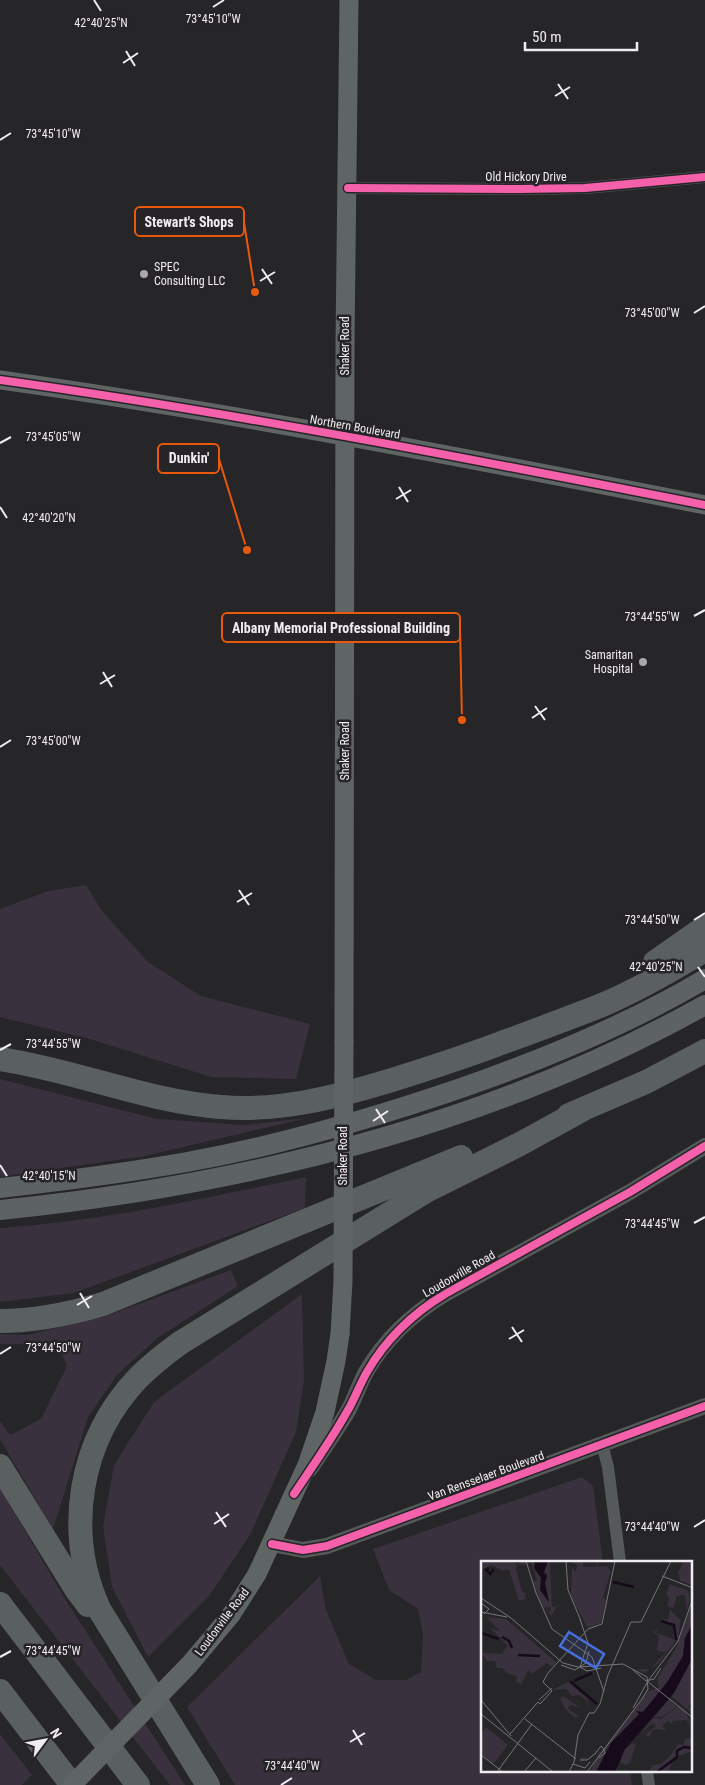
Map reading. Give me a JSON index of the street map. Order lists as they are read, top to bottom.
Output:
{
  "streets": {
    "main road": ["Shaker Road", "Northern Boulevard", "Loudonville Road"],
    "street": ["Old Hickory Drive", "Van Rensselaer Boulevard"]
  },
  "crossings": [
    ["Old Hickory Drive", "Shaker Road"],
    ["Shaker Road", "Northern Boulevard"],
    ["Shaker Road", "Loudonville Road"],
    ["Loudonville Road", "Van Rensselaer Boulevard"]
  ],
  "places": [
    "SPEC Consulting LLC",
    "Stewart's Shops",
    "Dunkin'",
    "Samaritan Hospital",
    "Albany Memorial Professional Building"
  ],
  "scale_bar": "50 m",
  "north": "top right",
  "coordinates": [
    "73°45'10\"W",
    "42°40'25\"N",
    "73°45'00\"W",
    "73°45'05\"W",
    "42°40'20\"N",
    "73°44'55\"W",
    "73°44'50\"W",
    "42°40'15\"N",
    "73°44'45\"W",
    "73°44'40\"W"
  ]
}
